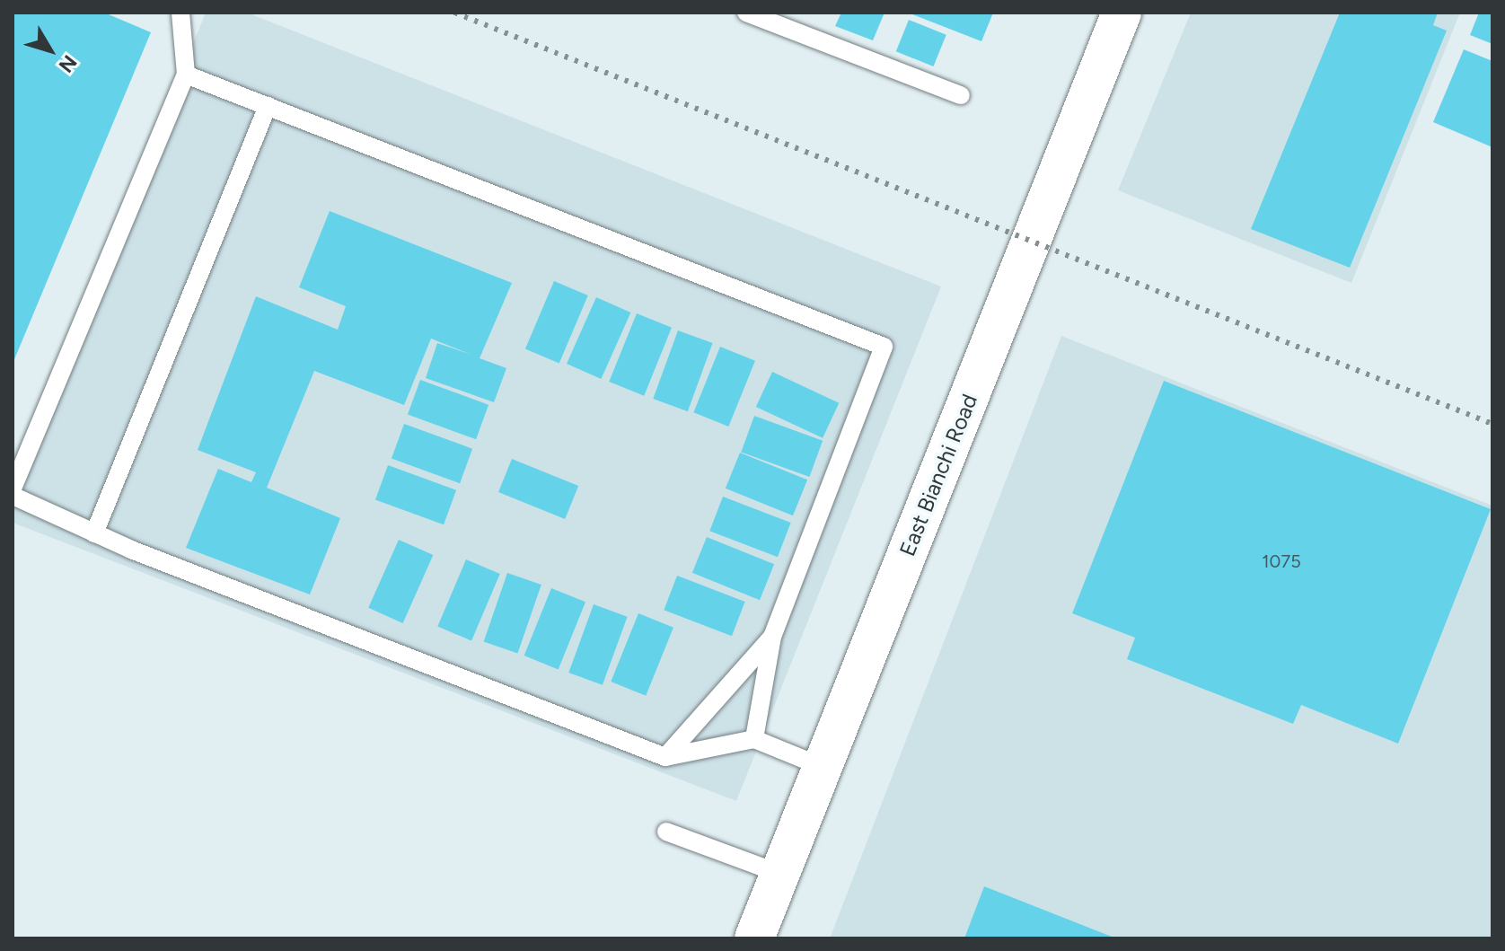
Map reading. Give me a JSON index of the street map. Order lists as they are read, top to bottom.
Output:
{
  "streets": {
    "street": ["East Bianchi Road"]
  },
  "house_numbers": ["1075"],
  "north": "bottom right"
}
